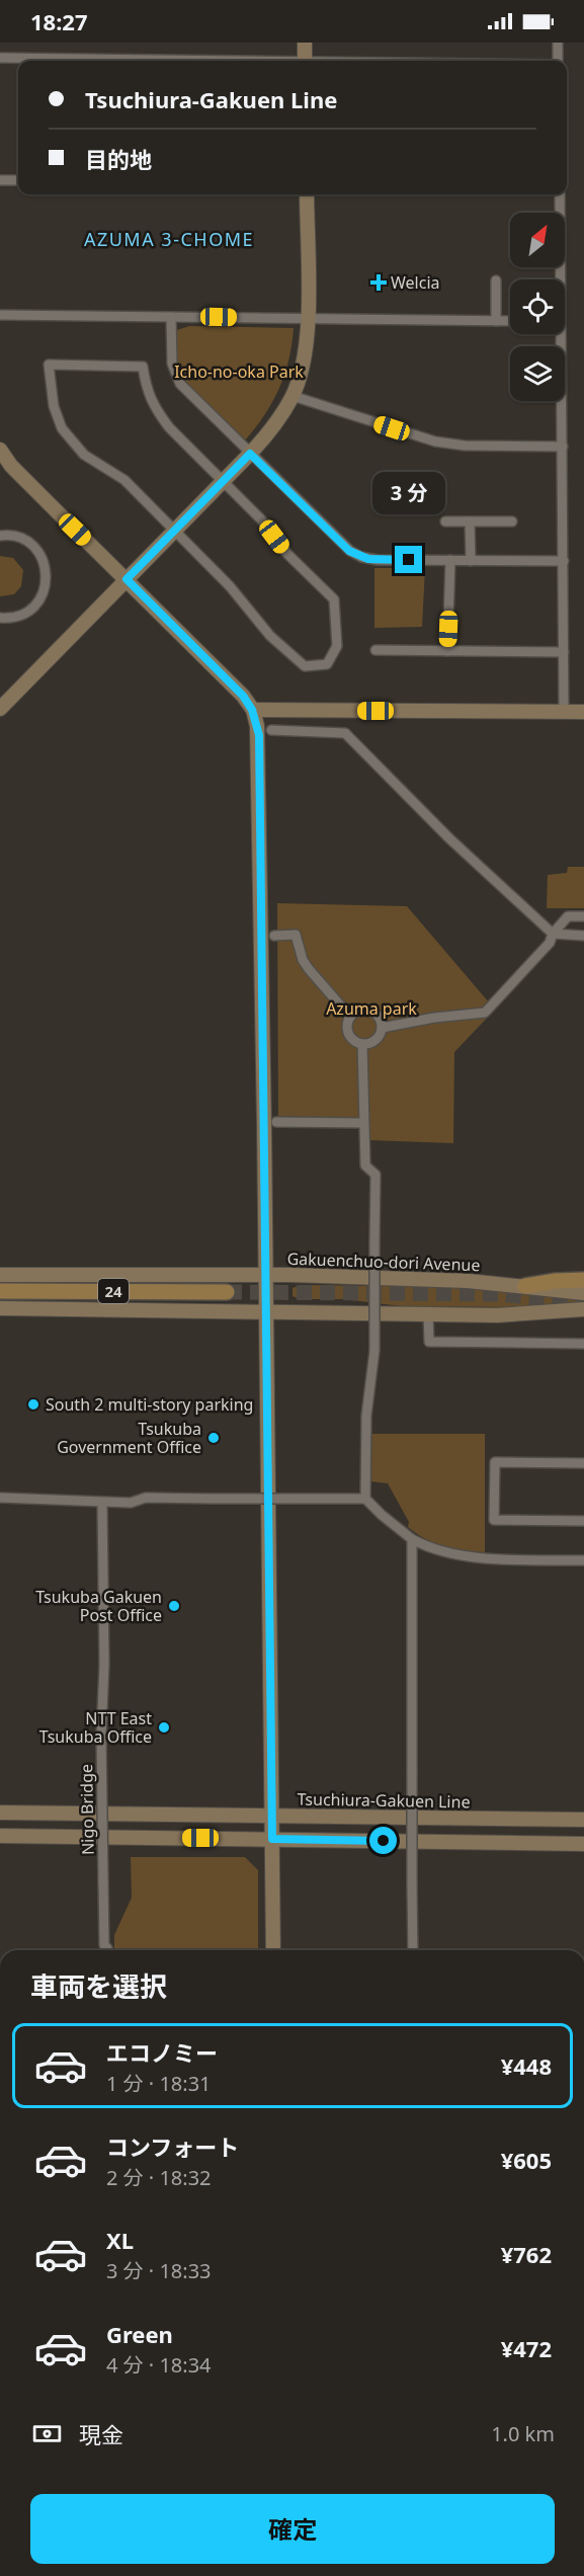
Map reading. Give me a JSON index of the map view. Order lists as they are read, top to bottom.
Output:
{
  "streets": {
    "main road": ["24"],
    "street": ["Gakuenchuo-dori Avenue", "Tsuchiura-Gakuen Line", "Nigo Bridge"]
  },
  "districts": ["AZUMA 3-CHOME"],
  "parks": ["Icho-no-oka Park", "Azuma park"],
  "places": {
    "health": ["Welcia"],
    "other": [
      "South 2 multi-story parking",
      "Tsukuba Government Office",
      "Tsukuba Gakuen Post Office",
      "NTT East Tsukuba Office"
    ]
  },
  "north": "top right",
  "page": {
    "status": "18:27",
    "banner": ["Tsuchiura-Gakuen Line", "目的地"],
    "bubble": "3 分",
    "heading": "車両を選択",
    "list": [
      {
        "name": "エコノミー",
        "note": "1 分 · 18:31",
        "value": "¥448"
      },
      {
        "name": "コンフォート",
        "note": "2 分 · 18:32",
        "value": "¥605"
      },
      {
        "name": "XL",
        "note": "3 分 · 18:33",
        "value": "¥762"
      },
      {
        "name": "Green",
        "note": "4 分 · 18:34",
        "value": "¥472"
      }
    ],
    "pay": ["現金", "1.0 km"],
    "buttons": "確定"
  }
}
